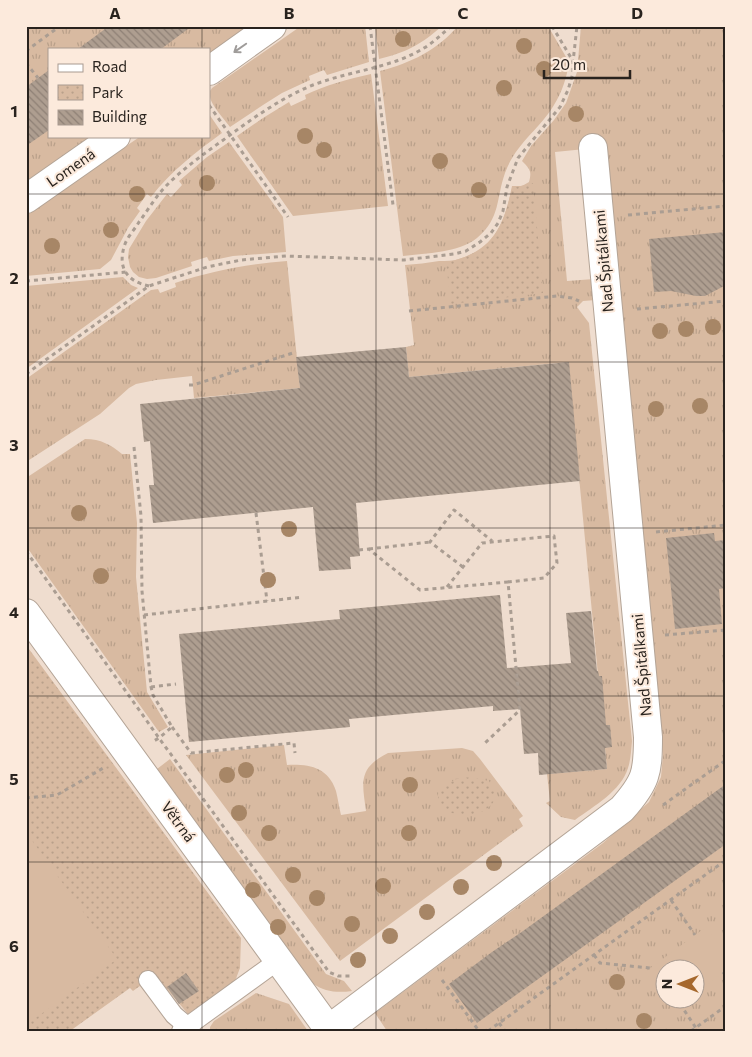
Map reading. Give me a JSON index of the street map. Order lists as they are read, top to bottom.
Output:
{
  "streets": {
    "street": ["Lomená", "Nad Špitálkami", "Větrná"]
  },
  "crossings": [
    ["Nad Špitálkami", "Větrná"]
  ],
  "legend": ["Road", "Park", "Building"],
  "scale_bar": "20 m",
  "north": "left",
  "grid": {
    "columns": [
      "A",
      "B",
      "C",
      "D"
    ],
    "rows": [
      "1",
      "2",
      "3",
      "4",
      "5",
      "6"
    ]
  }
}
